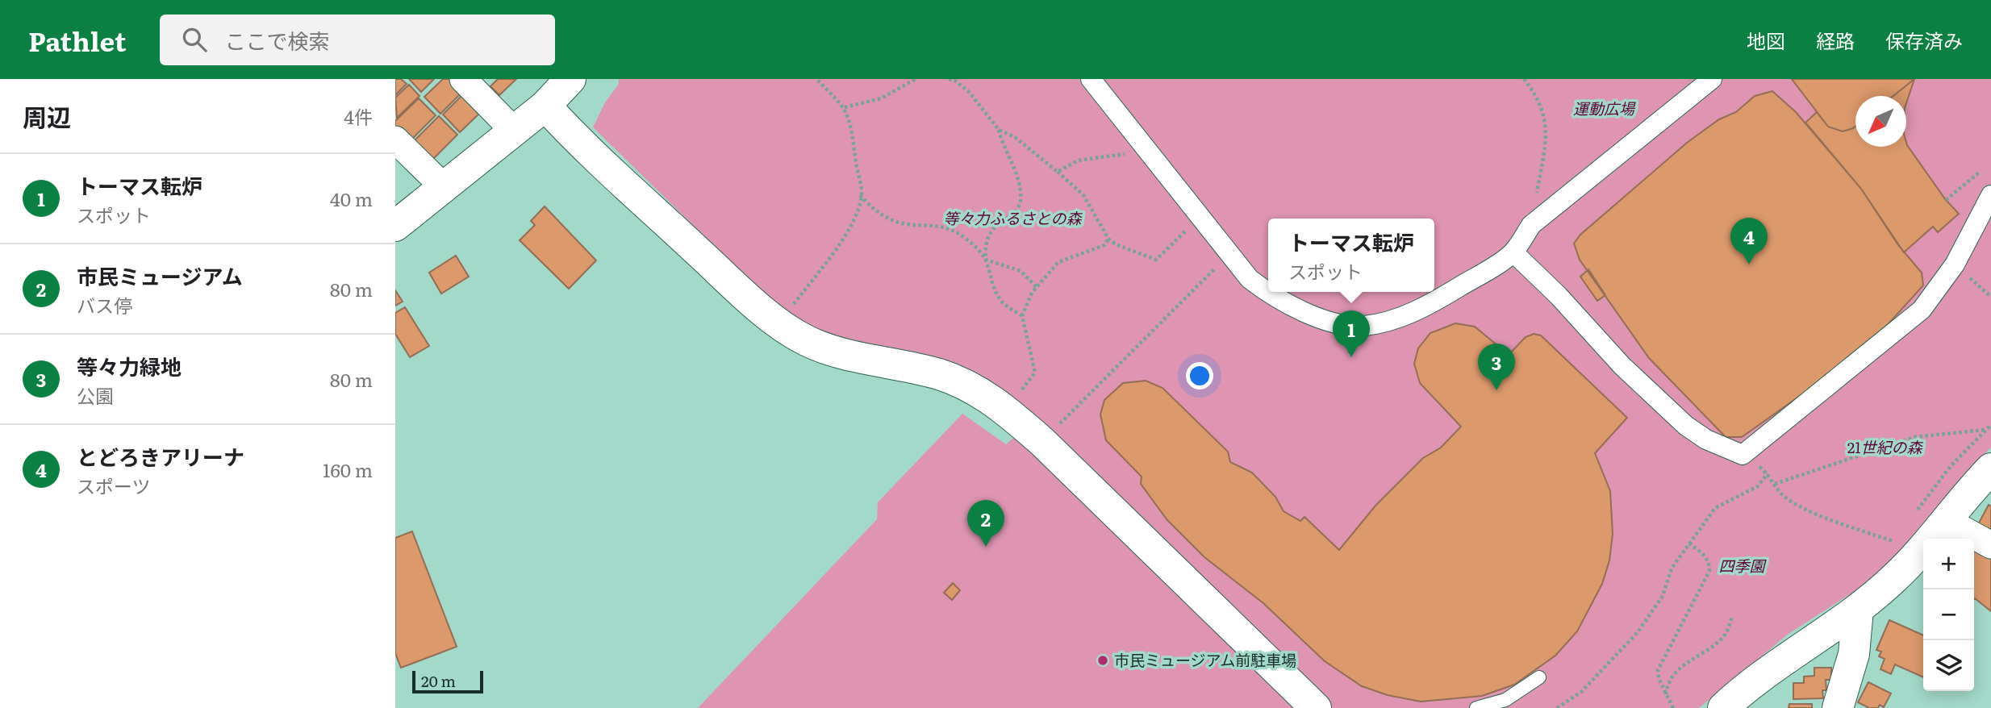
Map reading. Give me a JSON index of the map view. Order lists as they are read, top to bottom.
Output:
{
  "parks": [
    "運動広場",
    "等々力ふるさとの森",
    "21世紀の森",
    "四季園"
  ],
  "places": ["市民ミュージアム前駐車場"],
  "scale_bar": "20 m",
  "north": "bottom left",
  "page": {
    "header": "Pathlet",
    "search": "ここで検索",
    "nav": ["地図", "経路", "保存済み"],
    "heading": ["周辺", "4件"],
    "list": [
      {
        "mark": "1",
        "name": "トーマス転炉",
        "note": "スポット",
        "value": "40 m"
      },
      {
        "mark": "2",
        "name": "市民ミュージアム",
        "note": "バス停",
        "value": "80 m"
      },
      {
        "mark": "3",
        "name": "等々力緑地",
        "note": "公園",
        "value": "80 m"
      },
      {
        "mark": "4",
        "name": "とどろきアリーナ",
        "note": "スポーツ",
        "value": "160 m"
      }
    ],
    "pins": [
      "4",
      "1",
      "3",
      "2"
    ],
    "popup": ["トーマス転炉", "スポット"],
    "map_buttons": ["+", "−"],
    "scale": "20 m"
  }
}
